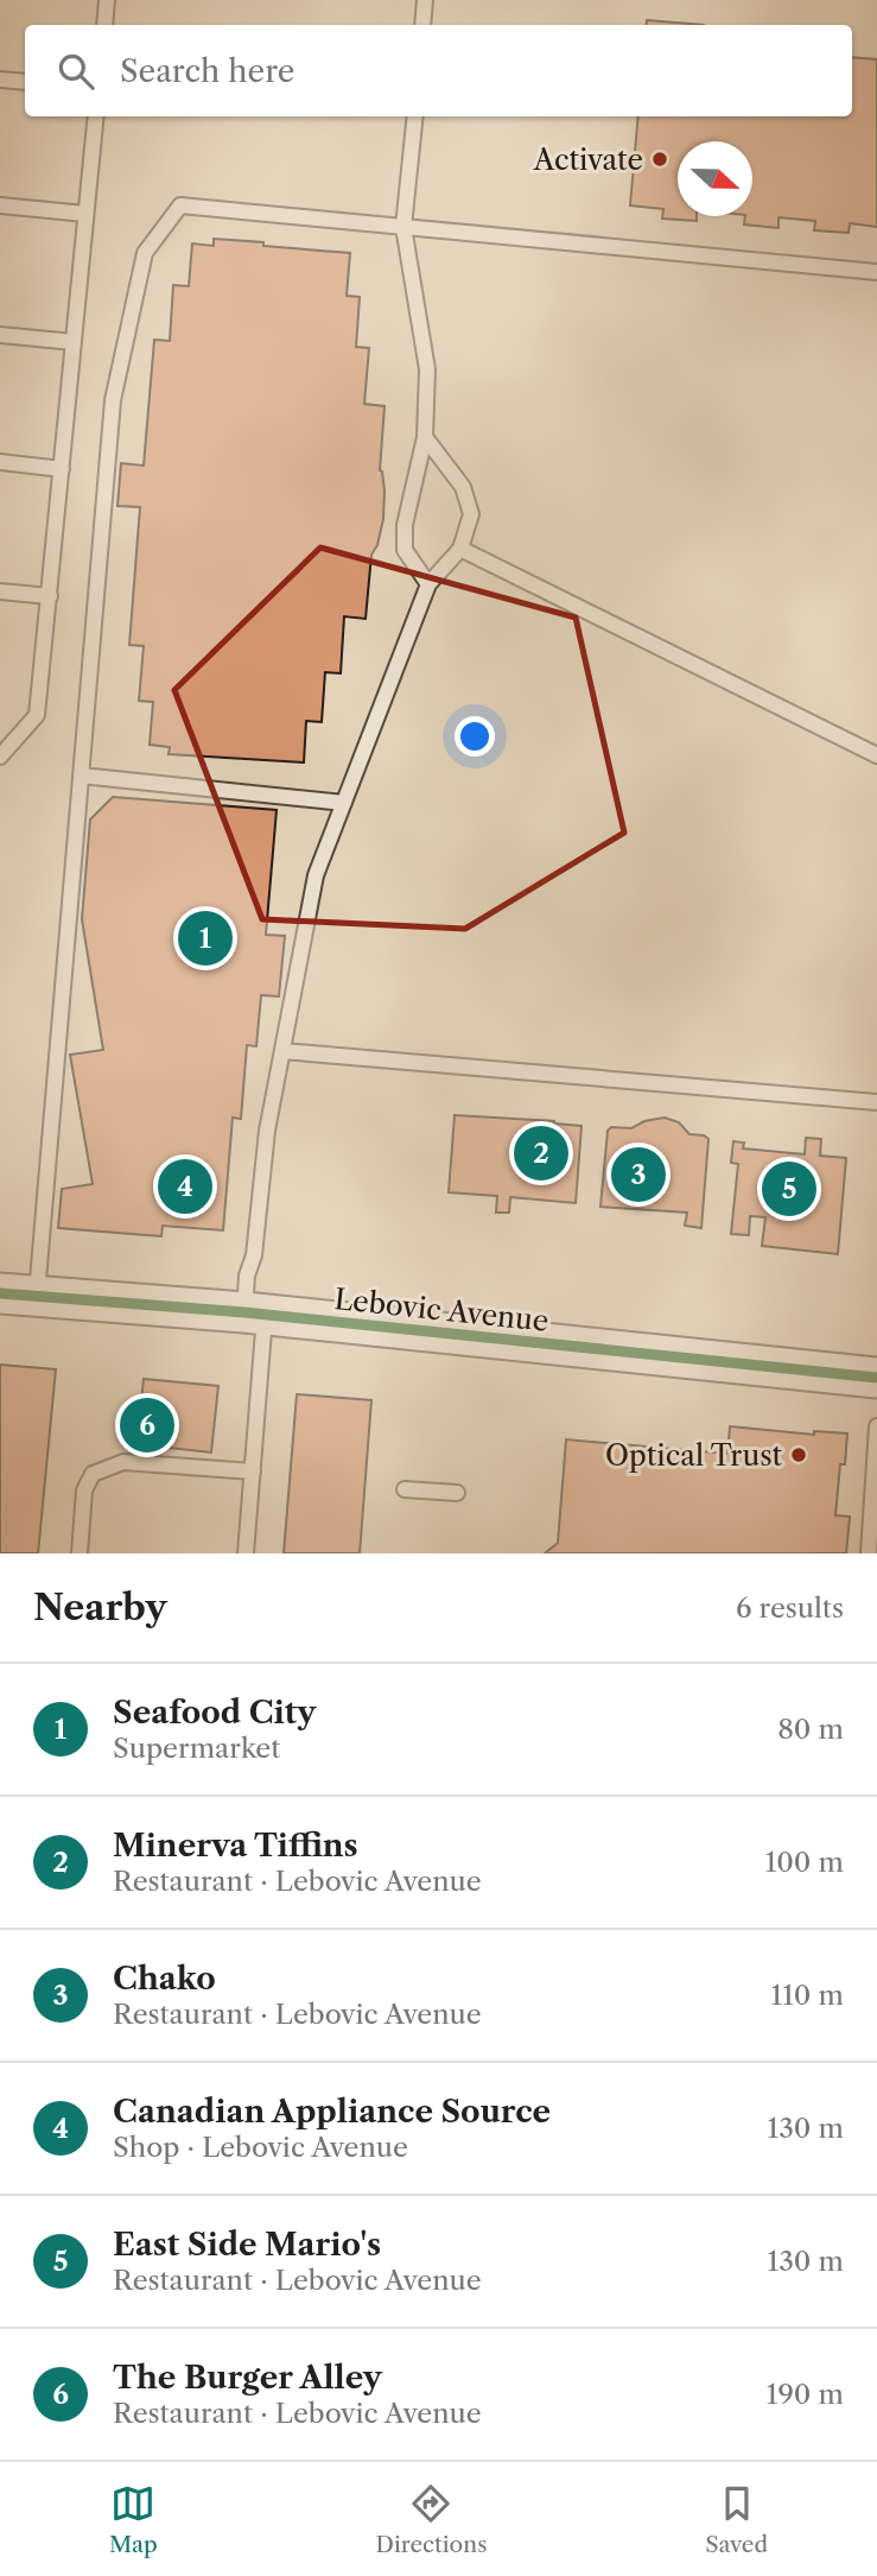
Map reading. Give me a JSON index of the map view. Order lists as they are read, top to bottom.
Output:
{
  "streets": {
    "street": ["Lebovic Avenue"]
  },
  "places": ["Activate", "Optical Trust"],
  "north": "right",
  "page": {
    "search": "Search here",
    "pins": [
      "1",
      "2",
      "3",
      "4",
      "5",
      "6"
    ],
    "heading": ["Nearby", "6 results"],
    "list": [
      {
        "mark": "1",
        "name": "Seafood City",
        "note": "Supermarket",
        "value": "80 m"
      },
      {
        "mark": "2",
        "name": "Minerva Tiffins",
        "note": "Restaurant · Lebovic Avenue",
        "value": "100 m"
      },
      {
        "mark": "3",
        "name": "Chako",
        "note": "Restaurant · Lebovic Avenue",
        "value": "110 m"
      },
      {
        "mark": "4",
        "name": "Canadian Appliance Source",
        "note": "Shop · Lebovic Avenue",
        "value": "130 m"
      },
      {
        "mark": "5",
        "name": "East Side Mario's",
        "note": "Restaurant · Lebovic Avenue",
        "value": "130 m"
      },
      {
        "mark": "6",
        "name": "The Burger Alley",
        "note": "Restaurant · Lebovic Avenue",
        "value": "190 m"
      }
    ],
    "nav": ["Map", "Directions", "Saved"]
  }
}
